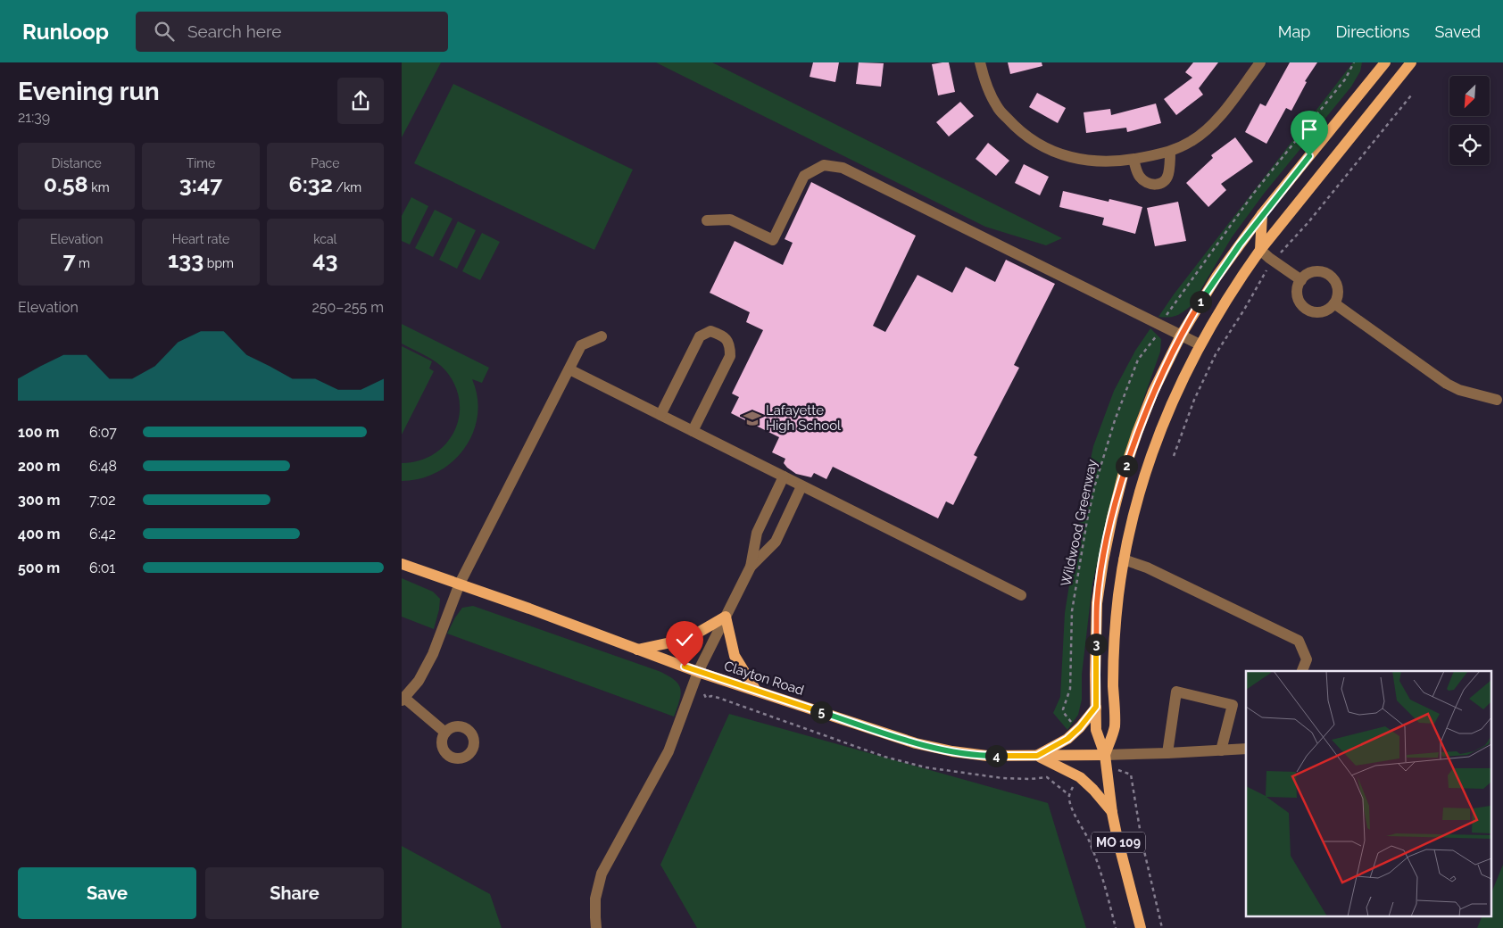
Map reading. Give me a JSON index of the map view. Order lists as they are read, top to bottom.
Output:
{
  "streets": {
    "main road": ["Clayton Road", "MO 109"],
    "path": ["Wildwood Greenway"]
  },
  "crossings": [
    ["Clayton Road", "MO 109"]
  ],
  "places": {
    "school or university": ["Lafayette High School"]
  },
  "north": "bottom left",
  "page": {
    "header": "Runloop",
    "search": "Search here",
    "nav": ["Map", "Directions", "Saved"],
    "heading": ["Evening run", "21:39"],
    "stats": [
      ["Distance", "0.58 km"],
      ["Time", "3:47"],
      ["Pace", "6:32 /km"],
      ["Elevation", "7 m"],
      ["Heart rate", "133 bpm"],
      ["kcal", "43"]
    ],
    "chart": ["Elevation", "250–255 m"],
    "pins": [
      "1",
      "2",
      "3",
      "5",
      "4"
    ],
    "list": [
      {
        "name": "100 m",
        "note": "6:07"
      },
      {
        "name": "200 m",
        "note": "6:48"
      },
      {
        "name": "300 m",
        "note": "7:02"
      },
      {
        "name": "400 m",
        "note": "6:42"
      },
      {
        "name": "500 m",
        "note": "6:01"
      }
    ],
    "buttons": ["Save", "Share"]
  }
}
